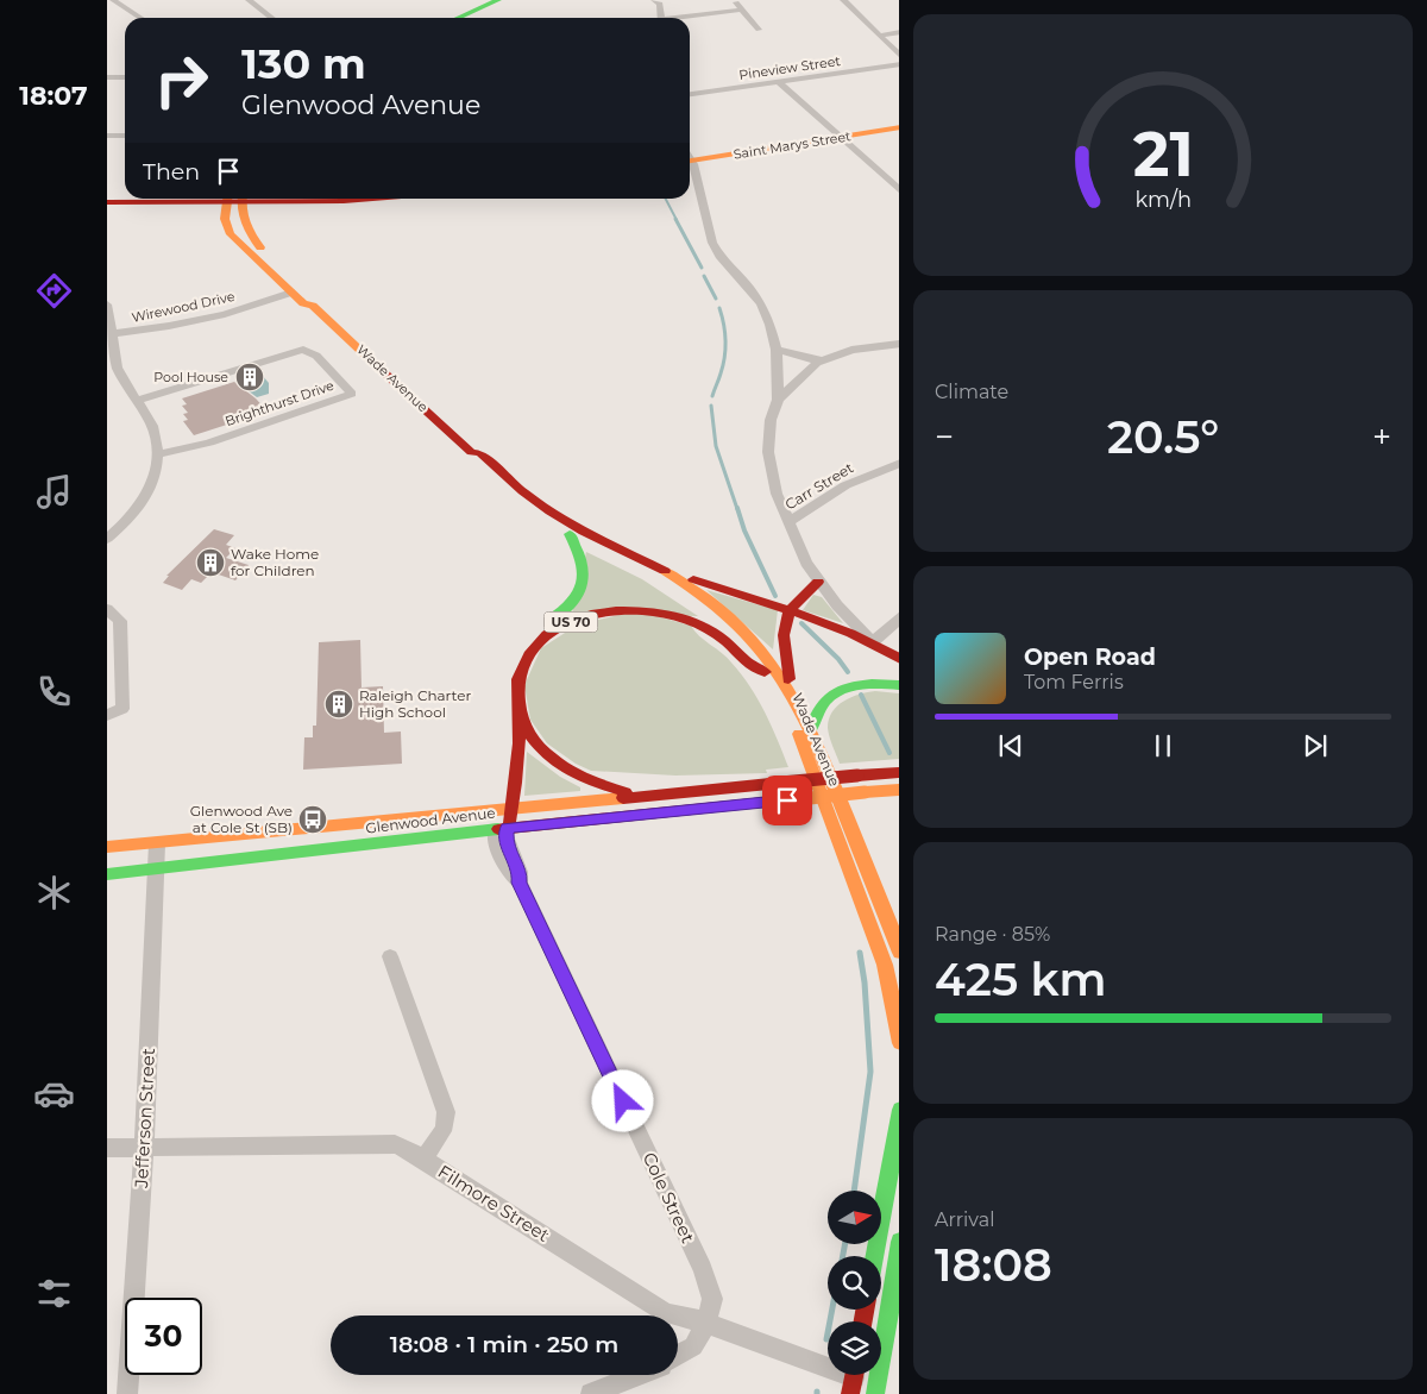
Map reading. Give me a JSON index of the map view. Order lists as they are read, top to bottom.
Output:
{
  "streets": {
    "main road": [
      "Saint Marys Street",
      "Wade Avenue",
      "US 70",
      "Glenwood Avenue"
    ],
    "street": [
      "Pineview Street",
      "Wirewood Drive",
      "Brighthurst Drive",
      "Carr Street",
      "Jefferson Street",
      "Cole Street",
      "Filmore Street"
    ]
  },
  "crossings": [
    ["Wirewood Drive", "Wade Avenue"],
    ["Wade Avenue", "US 70"],
    ["US 70", "Glenwood Avenue"],
    ["Glenwood Avenue", "Jefferson Street"],
    ["Glenwood Avenue", "Cole Street"],
    ["Jefferson Street", "Filmore Street"],
    ["Cole Street", "Filmore Street"]
  ],
  "places": {
    "building": ["Pool House", "Wake Home for Children", "Raleigh Charter High School"],
    "bus stop": ["Glenwood Ave at Cole St (SB)"]
  },
  "north": "right",
  "page": {
    "tabs": "18:07",
    "turn": ["130 m", "Glenwood Avenue"],
    "then": "Then",
    "tile": [
      "Climate",
      ["Range · 85%", "425 km"],
      ["Arrival", "18:08"]
    ],
    "heat": ["−", "20.5°", "+"],
    "song": ["Open Road", "Tom Ferris"],
    "limit": "30",
    "trip": "18:08 · 1 min · 250 m",
    "gauge": ["21", "km/h"]
  }
}
